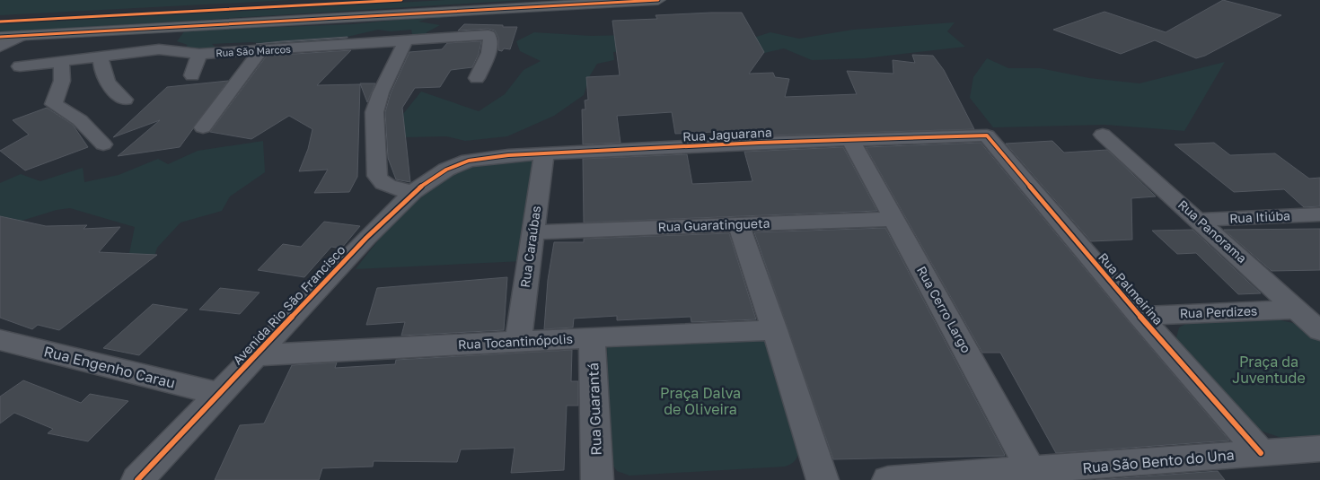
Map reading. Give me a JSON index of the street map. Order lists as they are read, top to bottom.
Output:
{
  "streets": {
    "street": [
      "Rua São Marcos",
      "Rua Jaguarana",
      "Rua Itiúba",
      "Rua Guaratingueta",
      "Rua Panorama",
      "Rua Caraúbas",
      "Rua Palmeirina",
      "Avenida Rio São Francisco",
      "Rua Cerro Largo",
      "Rua Perdizes",
      "Rua Tocantinópolis",
      "Rua Engenho Carau",
      "Rua Guarantá",
      "Rua São Bento do Una"
    ]
  },
  "crossings": [
    ["Rua Jaguarana", "Rua Caraúbas"],
    ["Rua Jaguarana", "Rua Palmeirina"],
    ["Rua Jaguarana", "Avenida Rio São Francisco"],
    ["Rua Jaguarana", "Rua Cerro Largo"],
    ["Rua Itiúba", "Rua Panorama"],
    ["Rua Guaratingueta", "Rua Caraúbas"],
    ["Rua Guaratingueta", "Rua Cerro Largo"],
    ["Rua Panorama", "Rua Perdizes"],
    ["Rua Caraúbas", "Rua Tocantinópolis"],
    ["Rua Palmeirina", "Rua Perdizes"],
    ["Rua Palmeirina", "Rua São Bento do Una"],
    ["Avenida Rio São Francisco", "Rua Tocantinópolis"],
    ["Avenida Rio São Francisco", "Rua Engenho Carau"],
    ["Rua Cerro Largo", "Rua São Bento do Una"],
    ["Rua Tocantinópolis", "Rua Guarantá"]
  ],
  "parks": ["Praça da Juventude", "Praça Dalva de Oliveira"]
}
